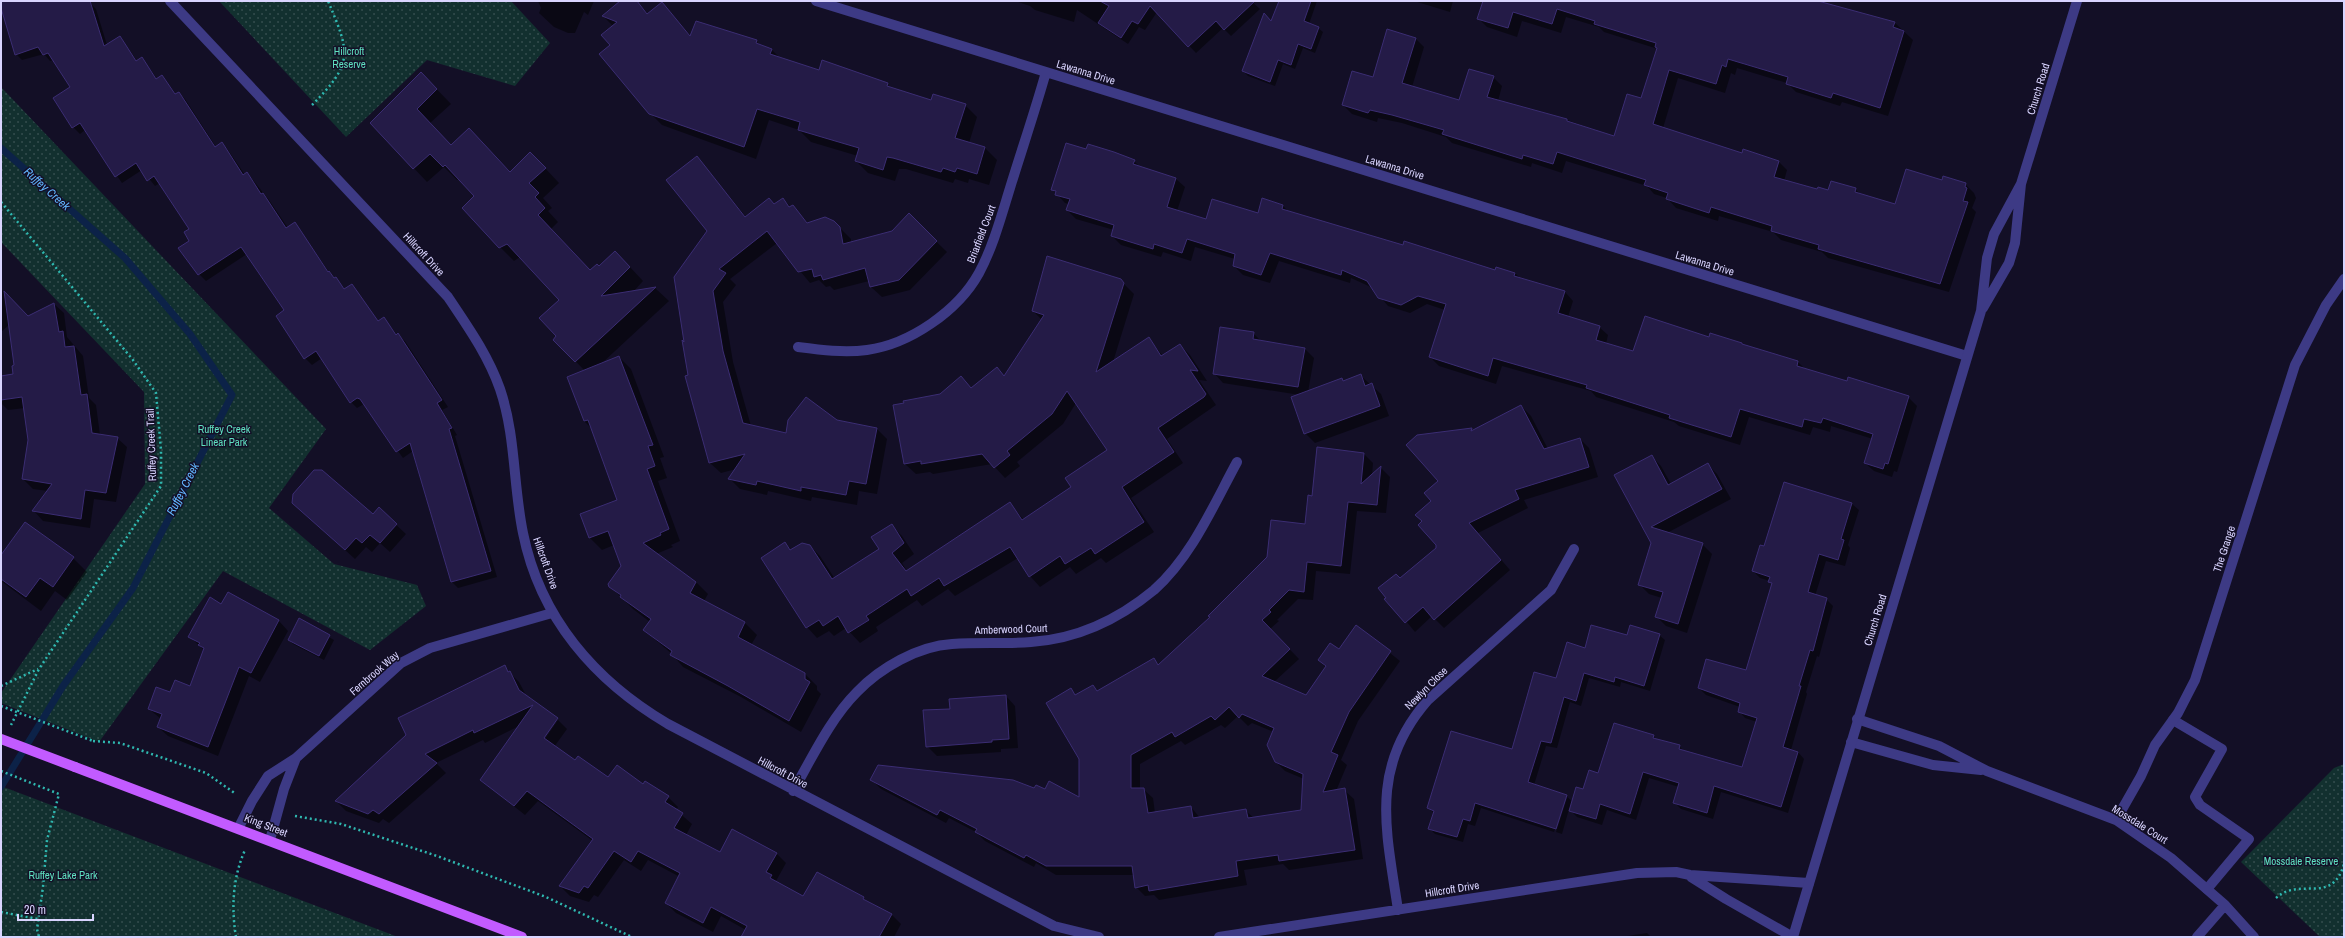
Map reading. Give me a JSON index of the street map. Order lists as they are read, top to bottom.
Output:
{
  "streets": {
    "main road": ["King Street"],
    "street": [
      "Lawanna Drive",
      "Church Road",
      "Briarfield Court",
      "Hillcroft Drive",
      "The Grange",
      "Amberwood Court",
      "Fernbrook Way",
      "Newlyn Close",
      "Mossdale Court"
    ],
    "path": ["Ruffey Creek Trail"]
  },
  "crossings": [
    ["Lawanna Drive", "Church Road"],
    ["Lawanna Drive", "Briarfield Court"],
    ["Church Road", "Hillcroft Drive"],
    ["Church Road", "Mossdale Court"],
    ["Hillcroft Drive", "Amberwood Court"],
    ["Hillcroft Drive", "Fernbrook Way"],
    ["Hillcroft Drive", "Newlyn Close"],
    ["Ruffey Creek Trail", "King Street"],
    ["The Grange", "Mossdale Court"],
    ["Fernbrook Way", "King Street"]
  ],
  "water": ["Ruffey Creek"],
  "parks": [
    "Hillcroft Reserve",
    "Ruffey Creek Linear Park",
    "Mossdale Reserve",
    "Ruffey Lake Park"
  ],
  "scale_bar": "20 m"
}
